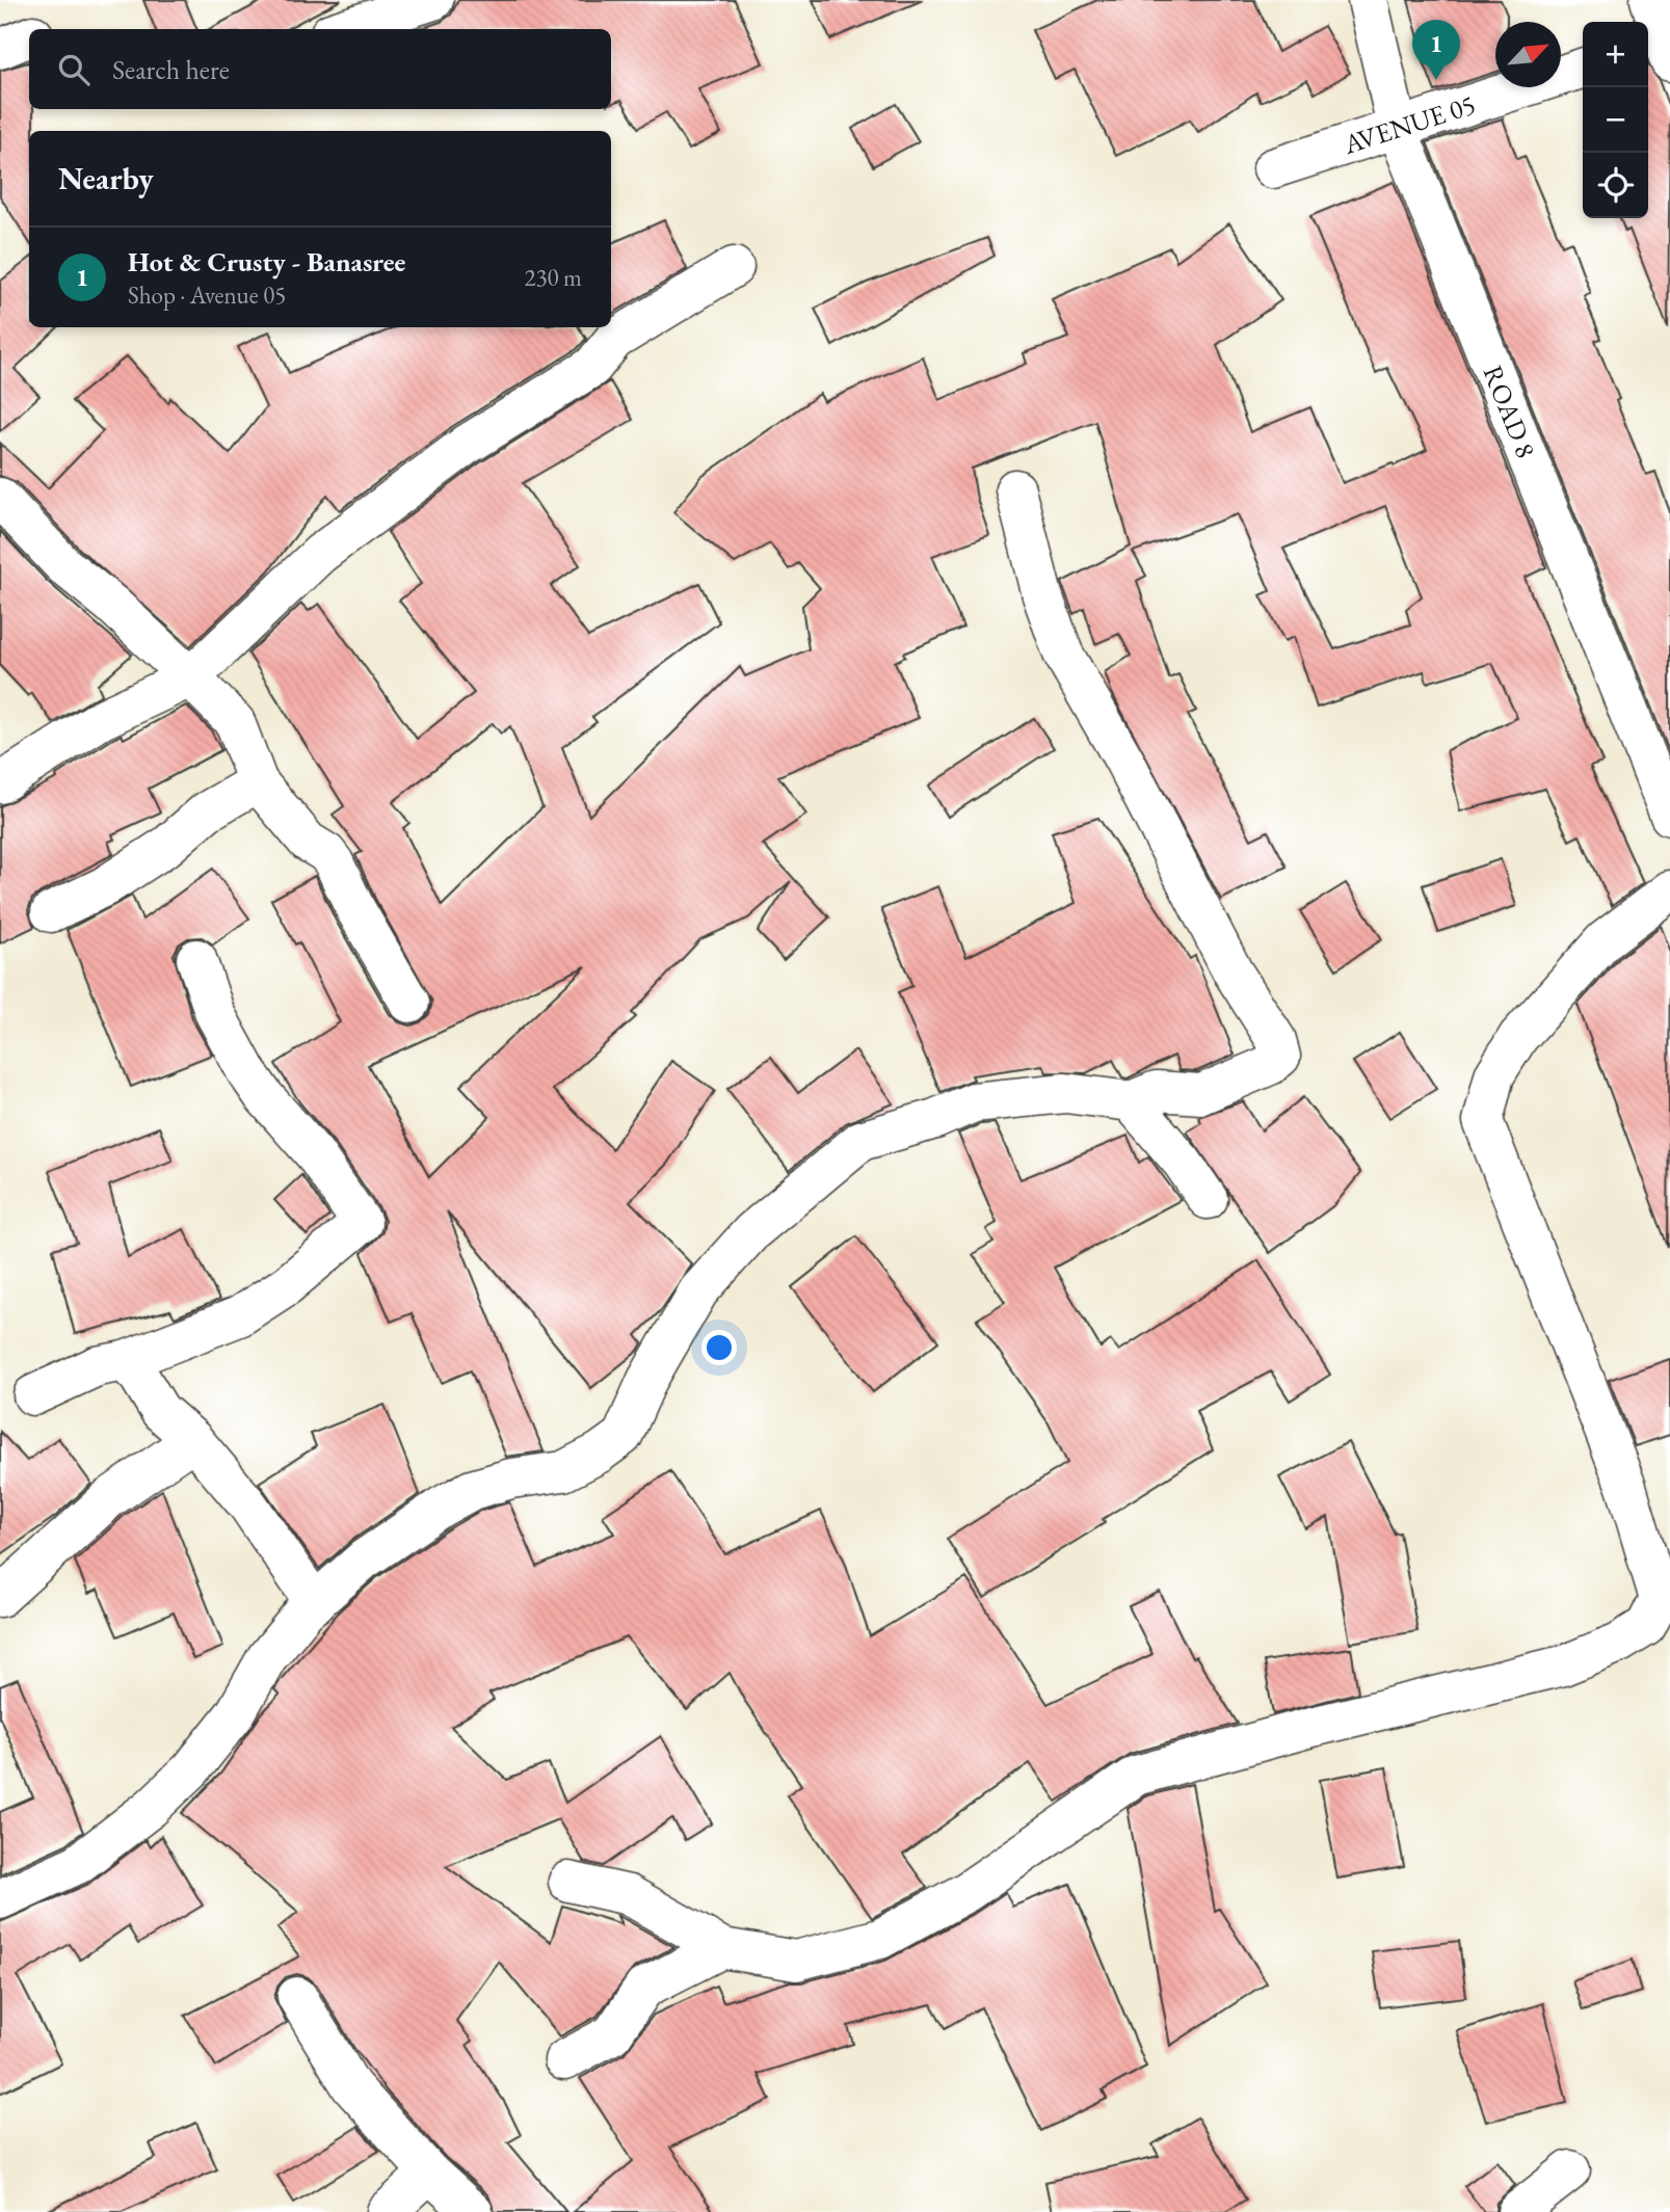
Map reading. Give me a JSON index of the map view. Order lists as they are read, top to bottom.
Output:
{
  "streets": {
    "street": ["AVENUE 05", "ROAD 8"]
  },
  "crossings": [
    ["AVENUE 05", "ROAD 8"]
  ],
  "north": "top right",
  "page": {
    "pins": "1",
    "map_buttons": ["+", "−"],
    "search": "Search here",
    "heading": "Nearby",
    "list": [
      {
        "mark": "1",
        "name": "Hot & Crusty - Banasree",
        "note": "Shop · Avenue 05",
        "value": "230 m"
      }
    ]
  }
}
